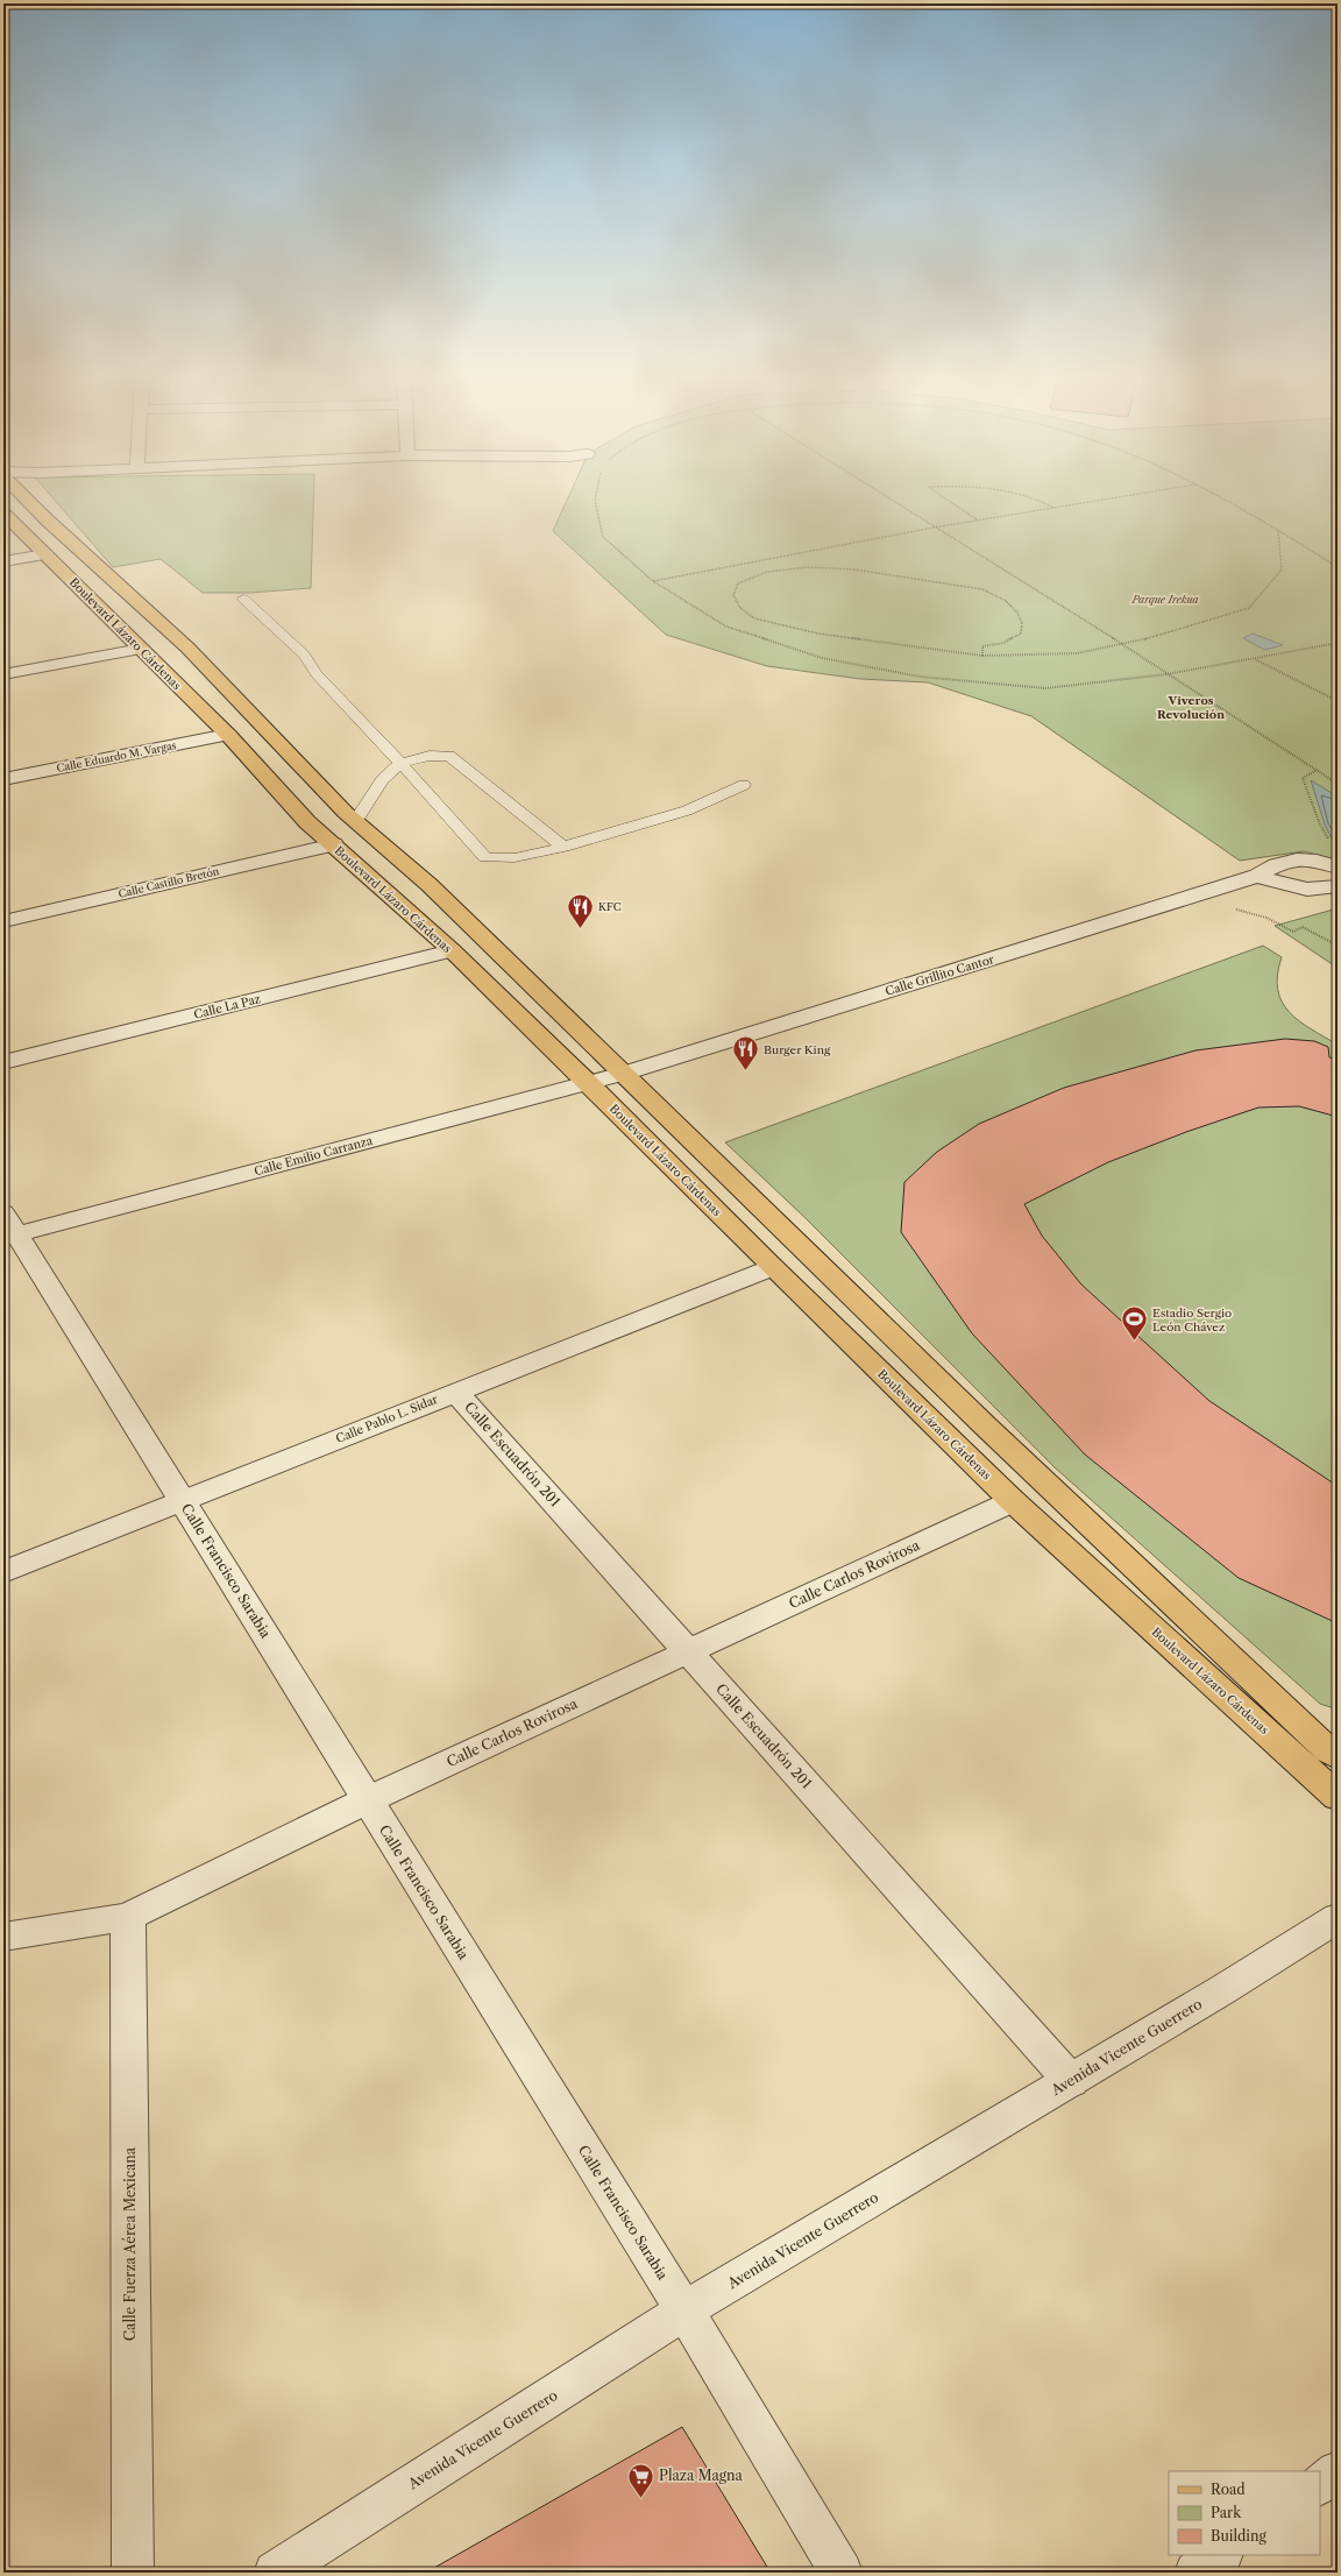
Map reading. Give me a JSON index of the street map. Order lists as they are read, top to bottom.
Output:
{
  "streets": {
    "main road": ["Boulevard Lázaro Cárdenas"],
    "street": [
      "Calle Eduardo M. Vargas",
      "Calle Castillo Bretón",
      "Calle Grillito Cantor",
      "Calle La Paz",
      "Calle Emilio Carranza",
      "Calle Pablo L. Sidar",
      "Calle Escuadrón 201",
      "Calle Francisco Sarabia",
      "Calle Carlos Rovirosa",
      "Avenida Vicente Guerrero",
      "Calle Fuerza Aérea Mexicana"
    ]
  },
  "crossings": [
    ["Boulevard Lázaro Cárdenas", "Calle Eduardo M. Vargas"],
    ["Boulevard Lázaro Cárdenas", "Calle Castillo Bretón"],
    ["Boulevard Lázaro Cárdenas", "Calle La Paz"],
    ["Boulevard Lázaro Cárdenas", "Calle Emilio Carranza"],
    ["Boulevard Lázaro Cárdenas", "Calle Pablo L. Sidar"],
    ["Boulevard Lázaro Cárdenas", "Calle Carlos Rovirosa"],
    ["Calle Grillito Cantor", "Calle Emilio Carranza"],
    ["Calle Emilio Carranza", "Calle Francisco Sarabia"],
    ["Calle Pablo L. Sidar", "Calle Escuadrón 201"],
    ["Calle Pablo L. Sidar", "Calle Francisco Sarabia"],
    ["Calle Escuadrón 201", "Calle Carlos Rovirosa"],
    ["Calle Escuadrón 201", "Avenida Vicente Guerrero"],
    ["Calle Francisco Sarabia", "Calle Carlos Rovirosa"],
    ["Calle Francisco Sarabia", "Avenida Vicente Guerrero"],
    ["Calle Carlos Rovirosa", "Calle Fuerza Aérea Mexicana"]
  ],
  "districts": ["Viveros Revolución"],
  "parks": ["Parque Irekua"],
  "places": {
    "restaurant": ["KFC", "Burger King"],
    "sports": ["Estadio Sergio León Chávez"],
    "supermarket": ["Plaza Magna"]
  },
  "legend": ["Road", "Park", "Building"]
}
